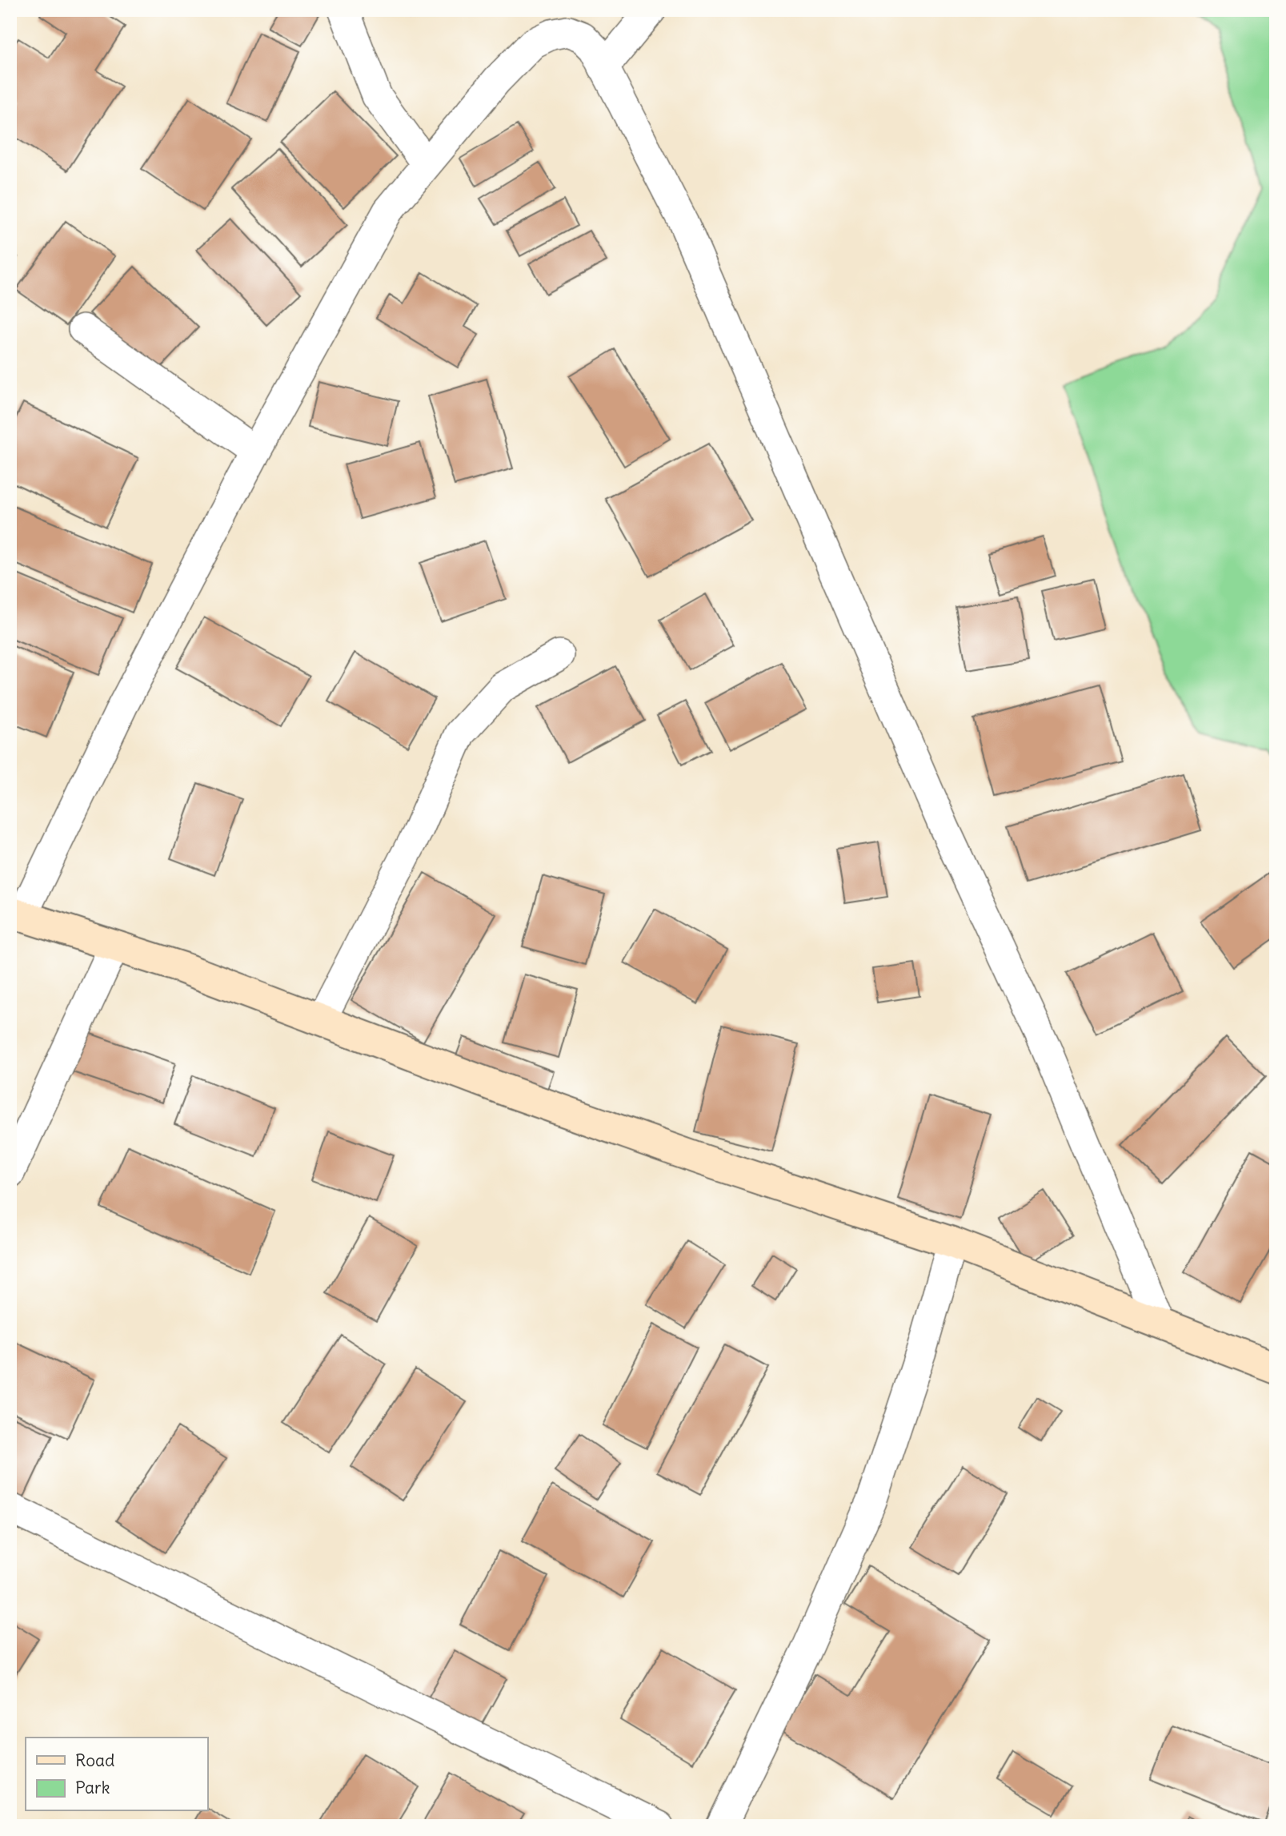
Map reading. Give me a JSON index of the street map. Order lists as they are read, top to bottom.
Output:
{
  "legend": ["Road", "Park"]
}
